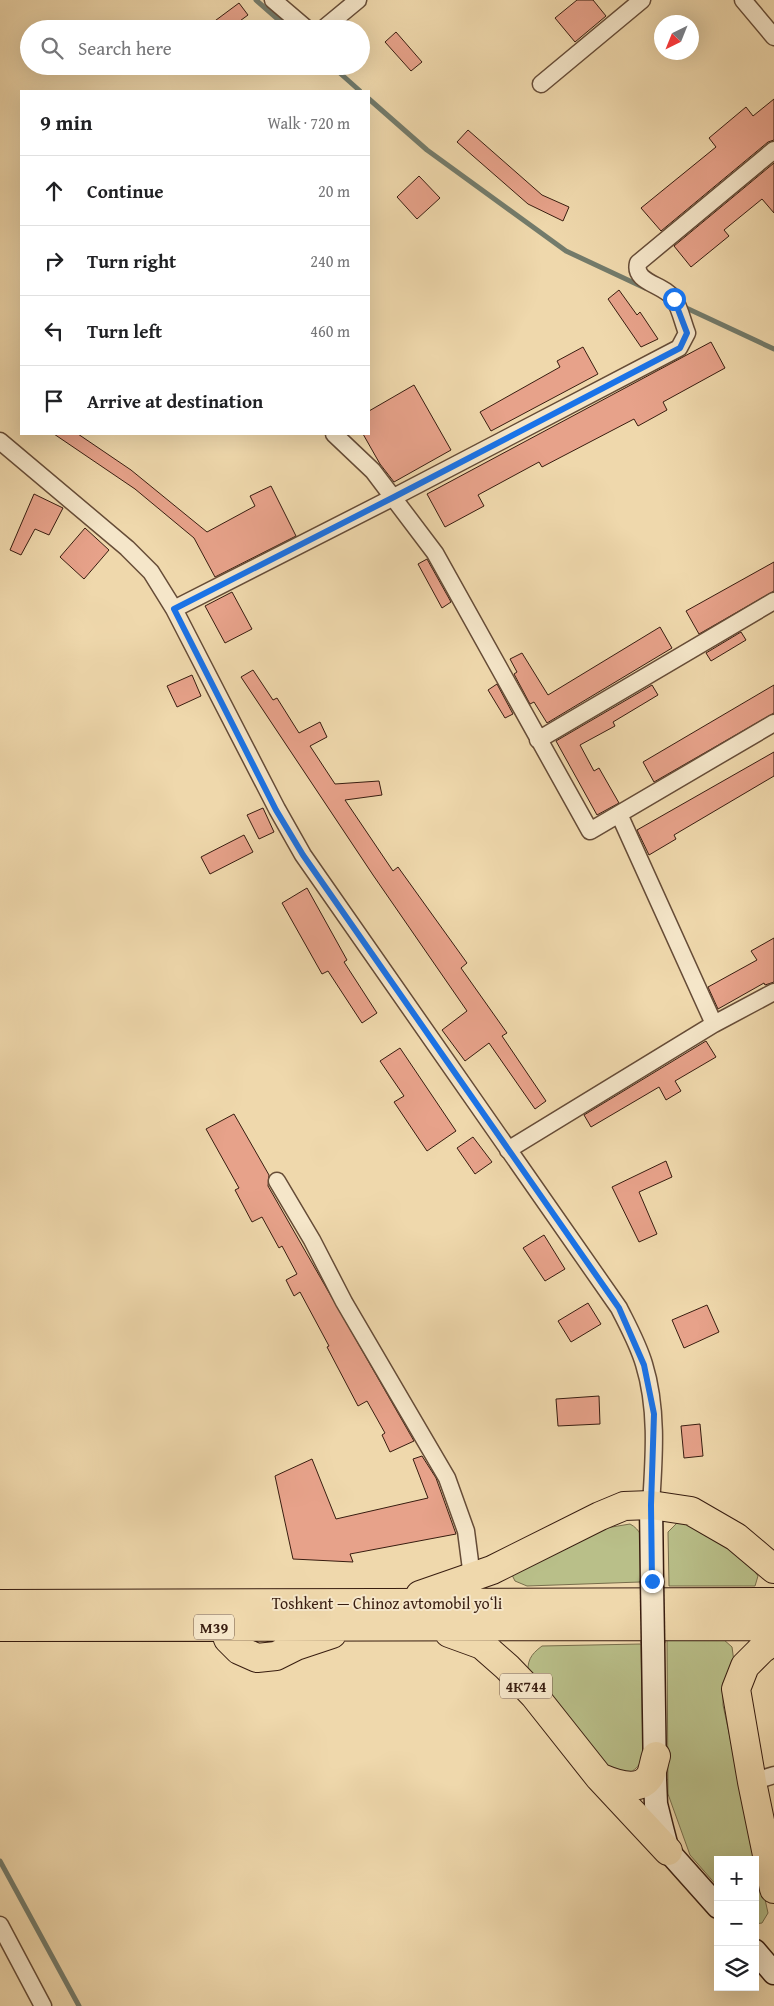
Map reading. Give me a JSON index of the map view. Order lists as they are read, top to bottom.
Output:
{
  "streets": {
    "highway": ["Toshkent — Chinoz avtomobil yoʻli", "M39", "4К744"]
  },
  "crossings": [
    ["Toshkent — Chinoz avtomobil yoʻli", "4К744"]
  ],
  "north": "bottom left",
  "page": {
    "search": "Search here",
    "heading": ["9 min", "Walk · 720 m"],
    "list": [
      ["Continue", "20 m"],
      ["Turn right", "240 m"],
      ["Turn left", "460 m"],
      "Arrive at destination"
    ],
    "map_buttons": ["+", "−"]
  }
}
